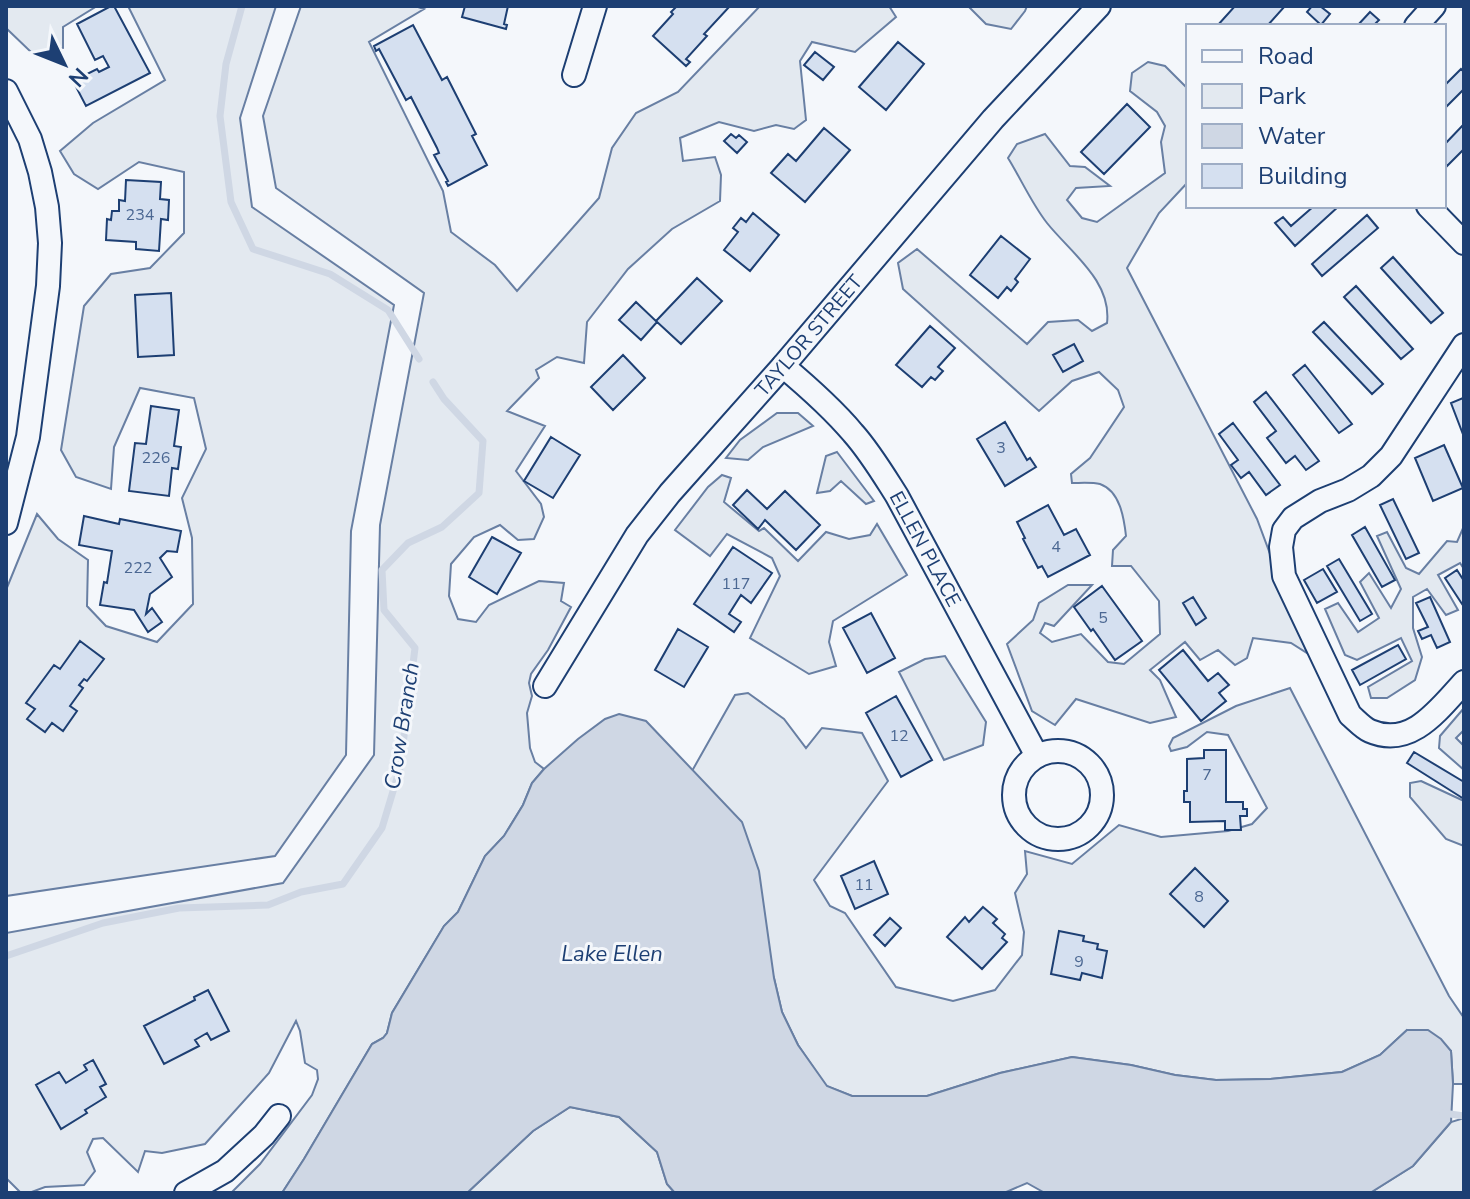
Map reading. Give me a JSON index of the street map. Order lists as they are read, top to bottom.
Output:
{
  "streets": {
    "street": ["TAYLOR STREET", "ELLEN PLACE"]
  },
  "crossings": [
    ["TAYLOR STREET", "ELLEN PLACE"]
  ],
  "water": ["Crow Branch", "Lake Ellen"],
  "house_numbers": [
    "234",
    "3",
    "226",
    "4",
    "222",
    "117",
    "5",
    "12",
    "7",
    "11",
    "8",
    "9"
  ],
  "legend": [
    "Road",
    "Park",
    "Water",
    "Building"
  ],
  "north": "bottom right"
}
